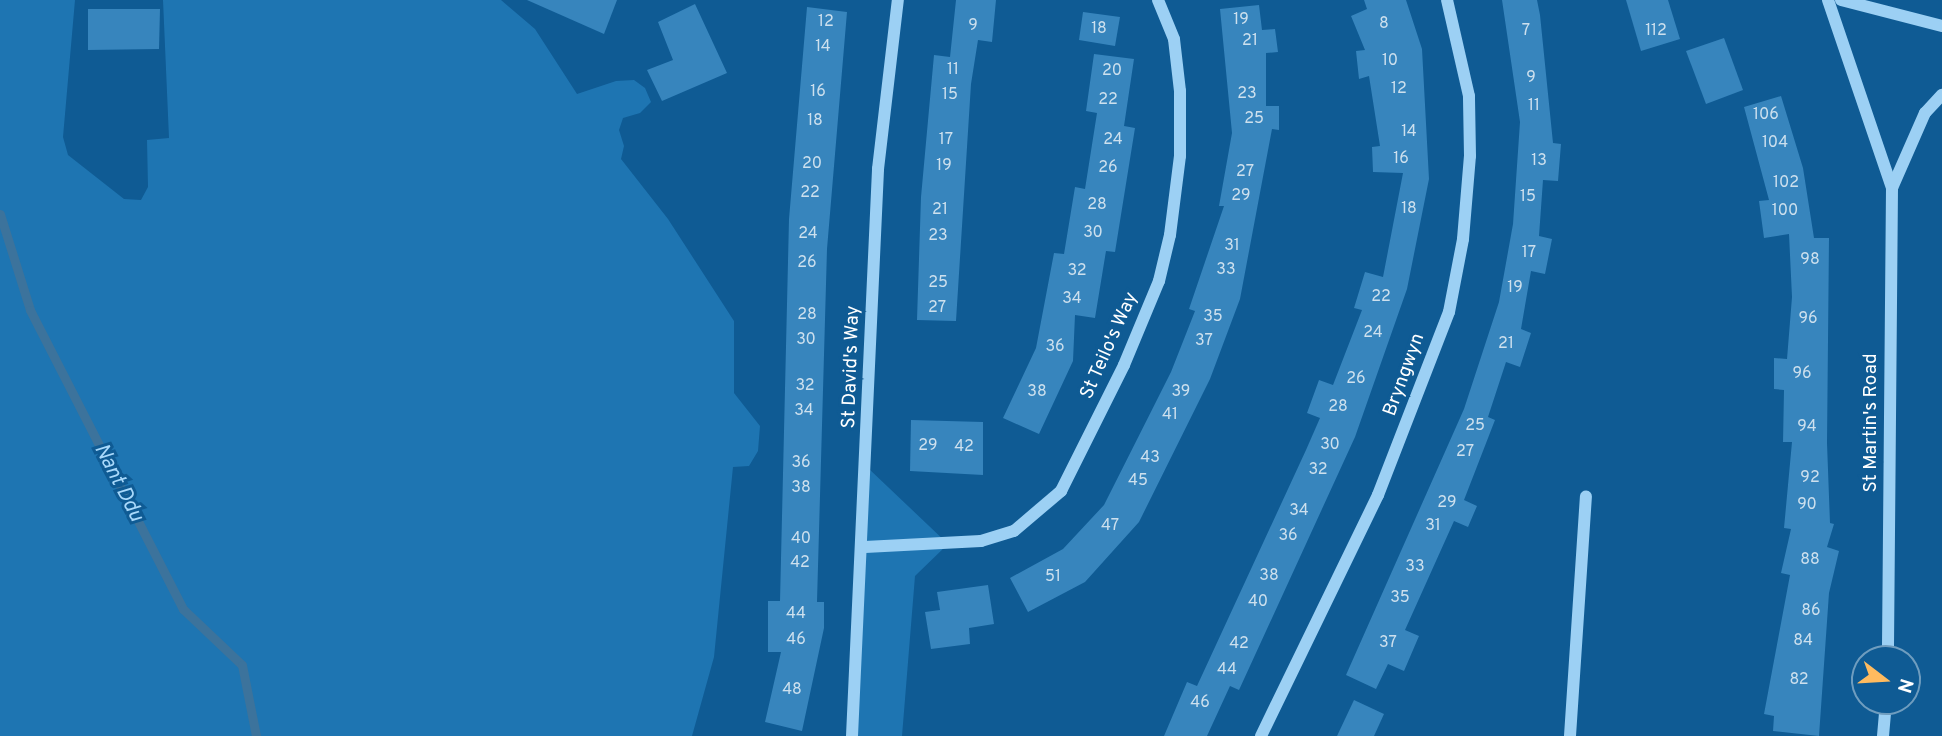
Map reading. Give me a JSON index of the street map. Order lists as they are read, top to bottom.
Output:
{
  "streets": {
    "street": [
      "St Teilo's Way",
      "St David's Way",
      "Bryngwyn",
      "St Martin's Road"
    ]
  },
  "crossings": [
    ["St Teilo's Way", "St David's Way"]
  ],
  "water": ["Nant Ddu"],
  "house_numbers": [
    "19",
    "12",
    "8",
    "9",
    "18",
    "7",
    "112",
    "21",
    "14",
    "10",
    "11",
    "20",
    "9",
    "12",
    "16",
    "23",
    "15",
    "22",
    "11",
    "106",
    "25",
    "18",
    "14",
    "17",
    "24",
    "104",
    "16",
    "13",
    "20",
    "19",
    "26",
    "27",
    "102",
    "22",
    "29",
    "15",
    "28",
    "18",
    "21",
    "100",
    "30",
    "24",
    "23",
    "31",
    "17",
    "98",
    "26",
    "33",
    "32",
    "25",
    "19",
    "22",
    "34",
    "27",
    "28",
    "35",
    "96",
    "24",
    "30",
    "37",
    "21",
    "36",
    "96",
    "26",
    "32",
    "38",
    "39",
    "28",
    "34",
    "41",
    "25",
    "94",
    "30",
    "29",
    "42",
    "27",
    "43",
    "36",
    "32",
    "92",
    "45",
    "38",
    "29",
    "90",
    "34",
    "47",
    "31",
    "36",
    "40",
    "88",
    "42",
    "33",
    "38",
    "51",
    "35",
    "40",
    "86",
    "44",
    "46",
    "84",
    "37",
    "42",
    "44",
    "82",
    "48",
    "46"
  ],
  "north": "right"
}
